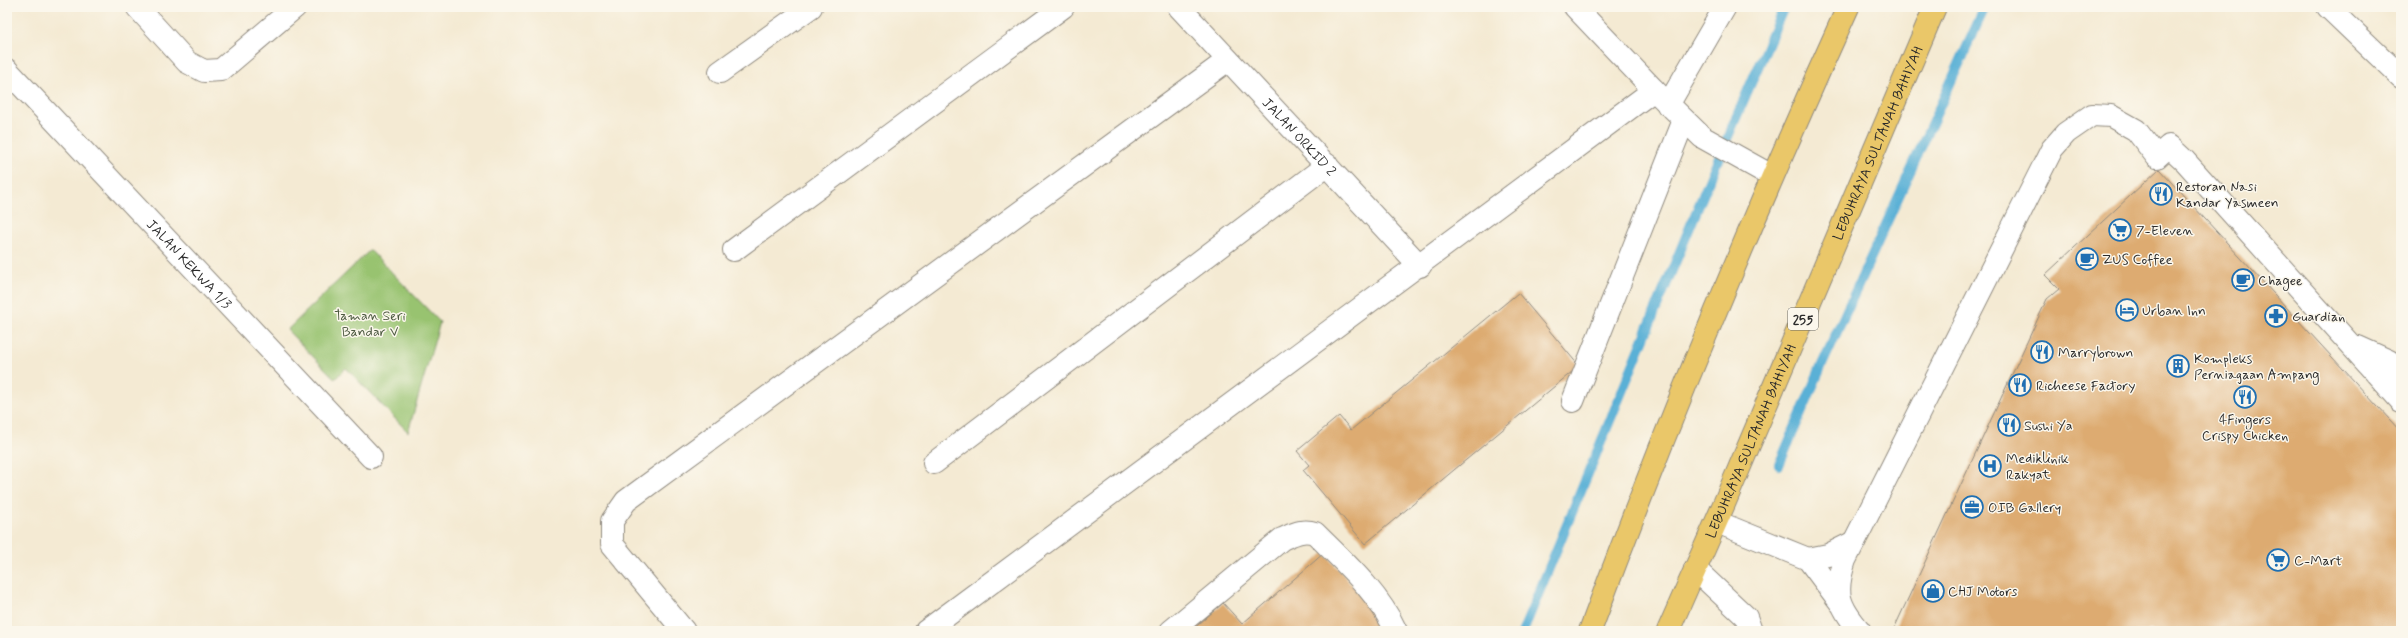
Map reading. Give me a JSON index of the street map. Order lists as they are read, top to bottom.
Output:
{
  "streets": {
    "main road": ["LEBUHRAYA SULTANAH BAHIYAH", "255"],
    "street": ["JALAN ORKID 2", "JALAN KEKWA 1/3"]
  },
  "parks": ["Taman Seri Bandar V"],
  "places": {
    "restaurant": [
      "Restoran Nasi Kandar Yasmeen",
      "Marrybrown",
      "Richeese Factory",
      "4Fingers Crispy Chicken",
      "Sushi Ya"
    ],
    "supermarket": ["7-Eleven", "C-Mart"],
    "cafe": ["ZUS Coffee", "Chagee"],
    "hotel": ["Urban Inn"],
    "pharmacy": ["Guardian"],
    "building": ["Kompleks Perniagaan Ampang"],
    "hospital": ["Mediklinik Rakyat"],
    "office": ["OIB Gallery"],
    "shop": ["CHJ Motors"]
  }
}
